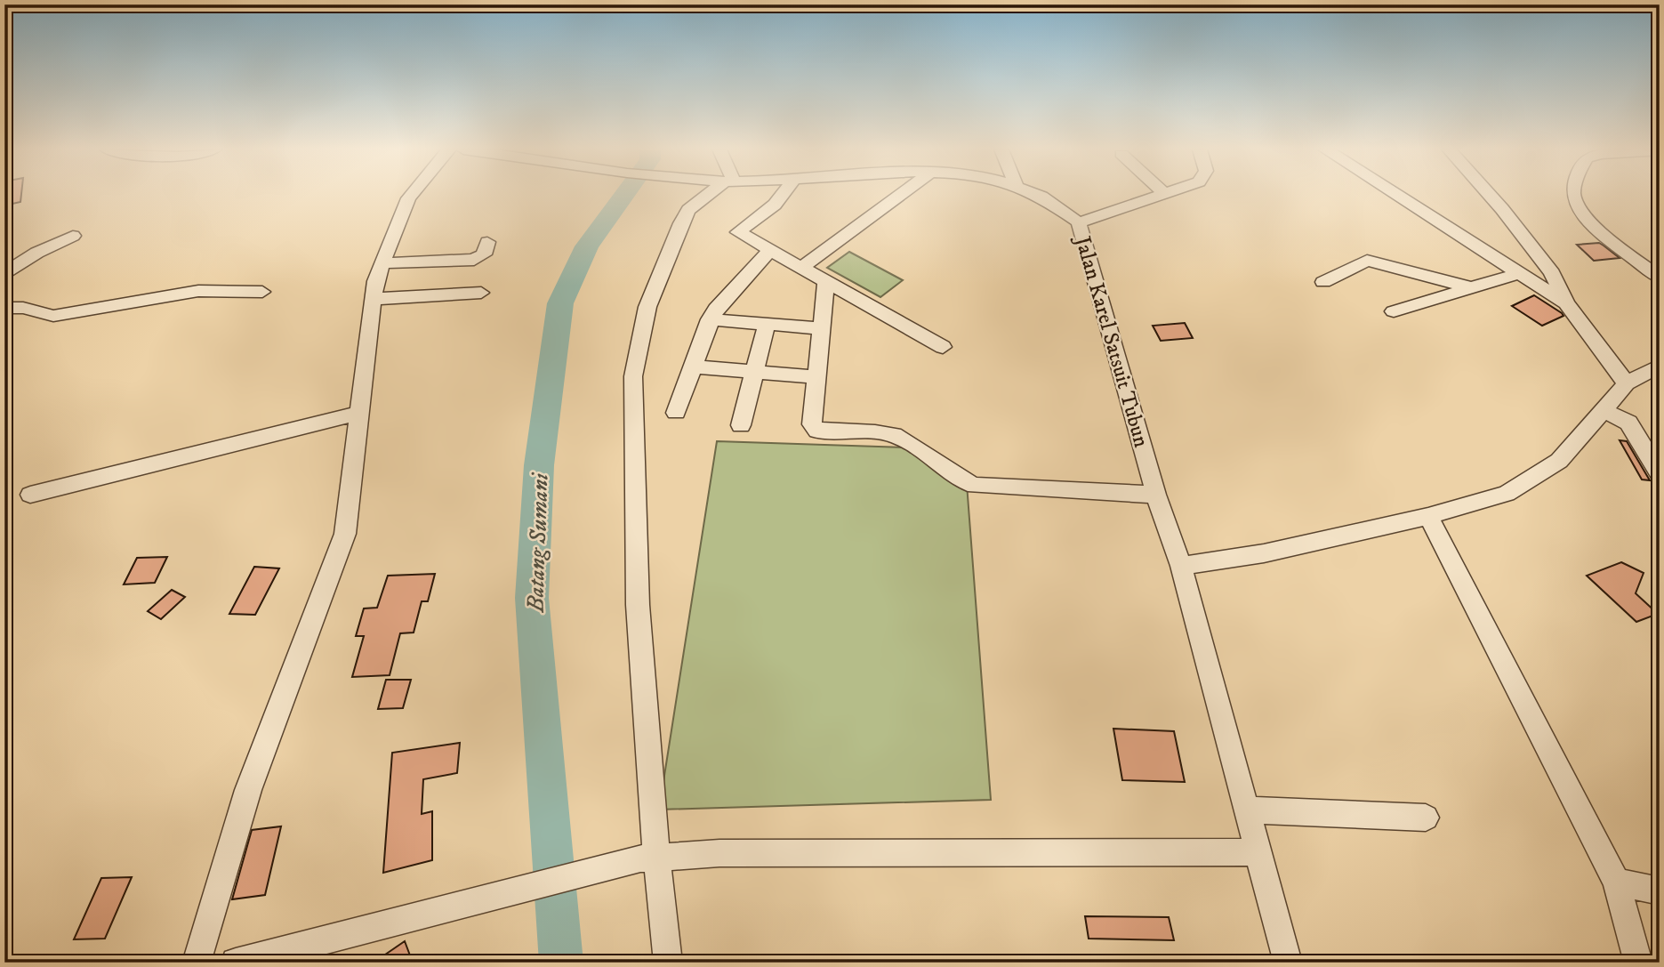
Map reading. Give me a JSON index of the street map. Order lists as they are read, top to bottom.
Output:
{
  "streets": {
    "street": ["Jalan Karel Satsuit Tubun"]
  },
  "water": ["Batang Sumani"]
}
